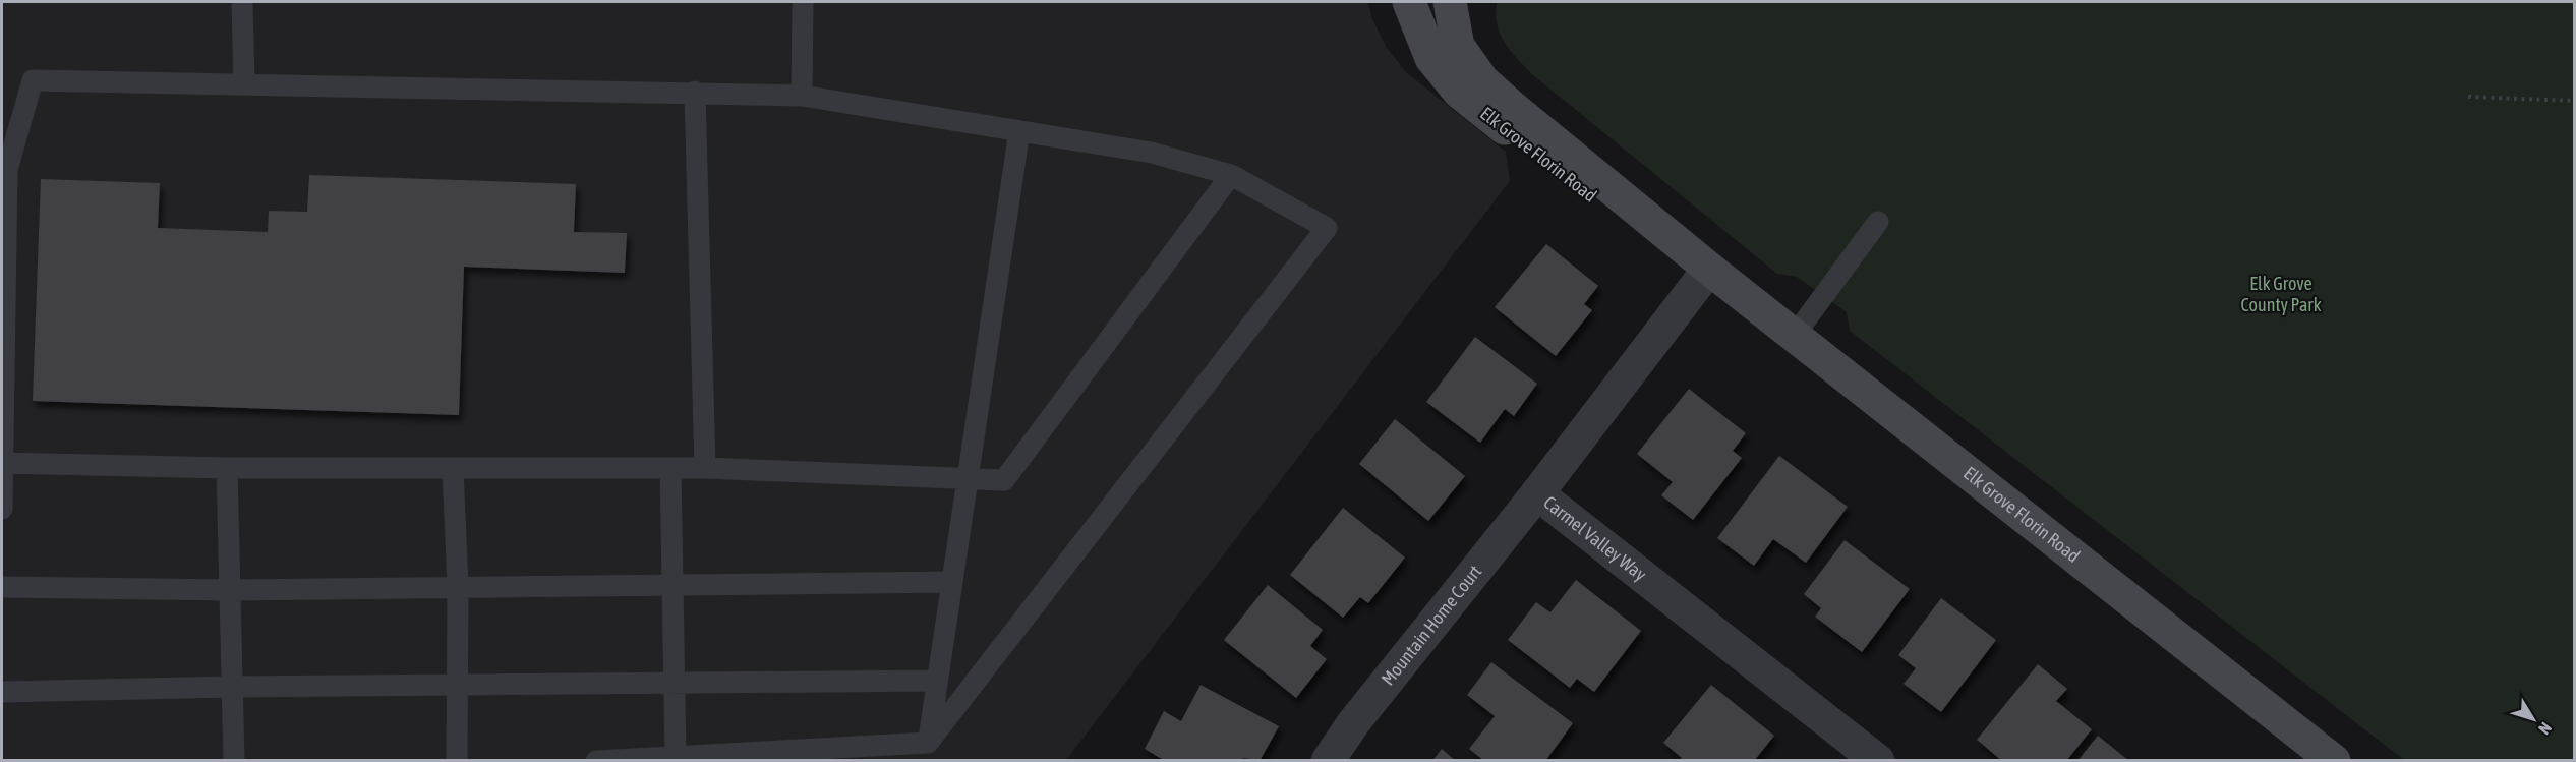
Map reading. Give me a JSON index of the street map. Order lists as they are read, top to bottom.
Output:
{
  "streets": {
    "main road": ["Elk Grove Florin Road"],
    "street": ["Carmel Valley Way", "Mountain Home Court"]
  },
  "crossings": [
    ["Elk Grove Florin Road", "Carmel Valley Way"],
    ["Carmel Valley Way", "Mountain Home Court"]
  ],
  "parks": ["Elk Grove County Park"],
  "north": "bottom right"
}
